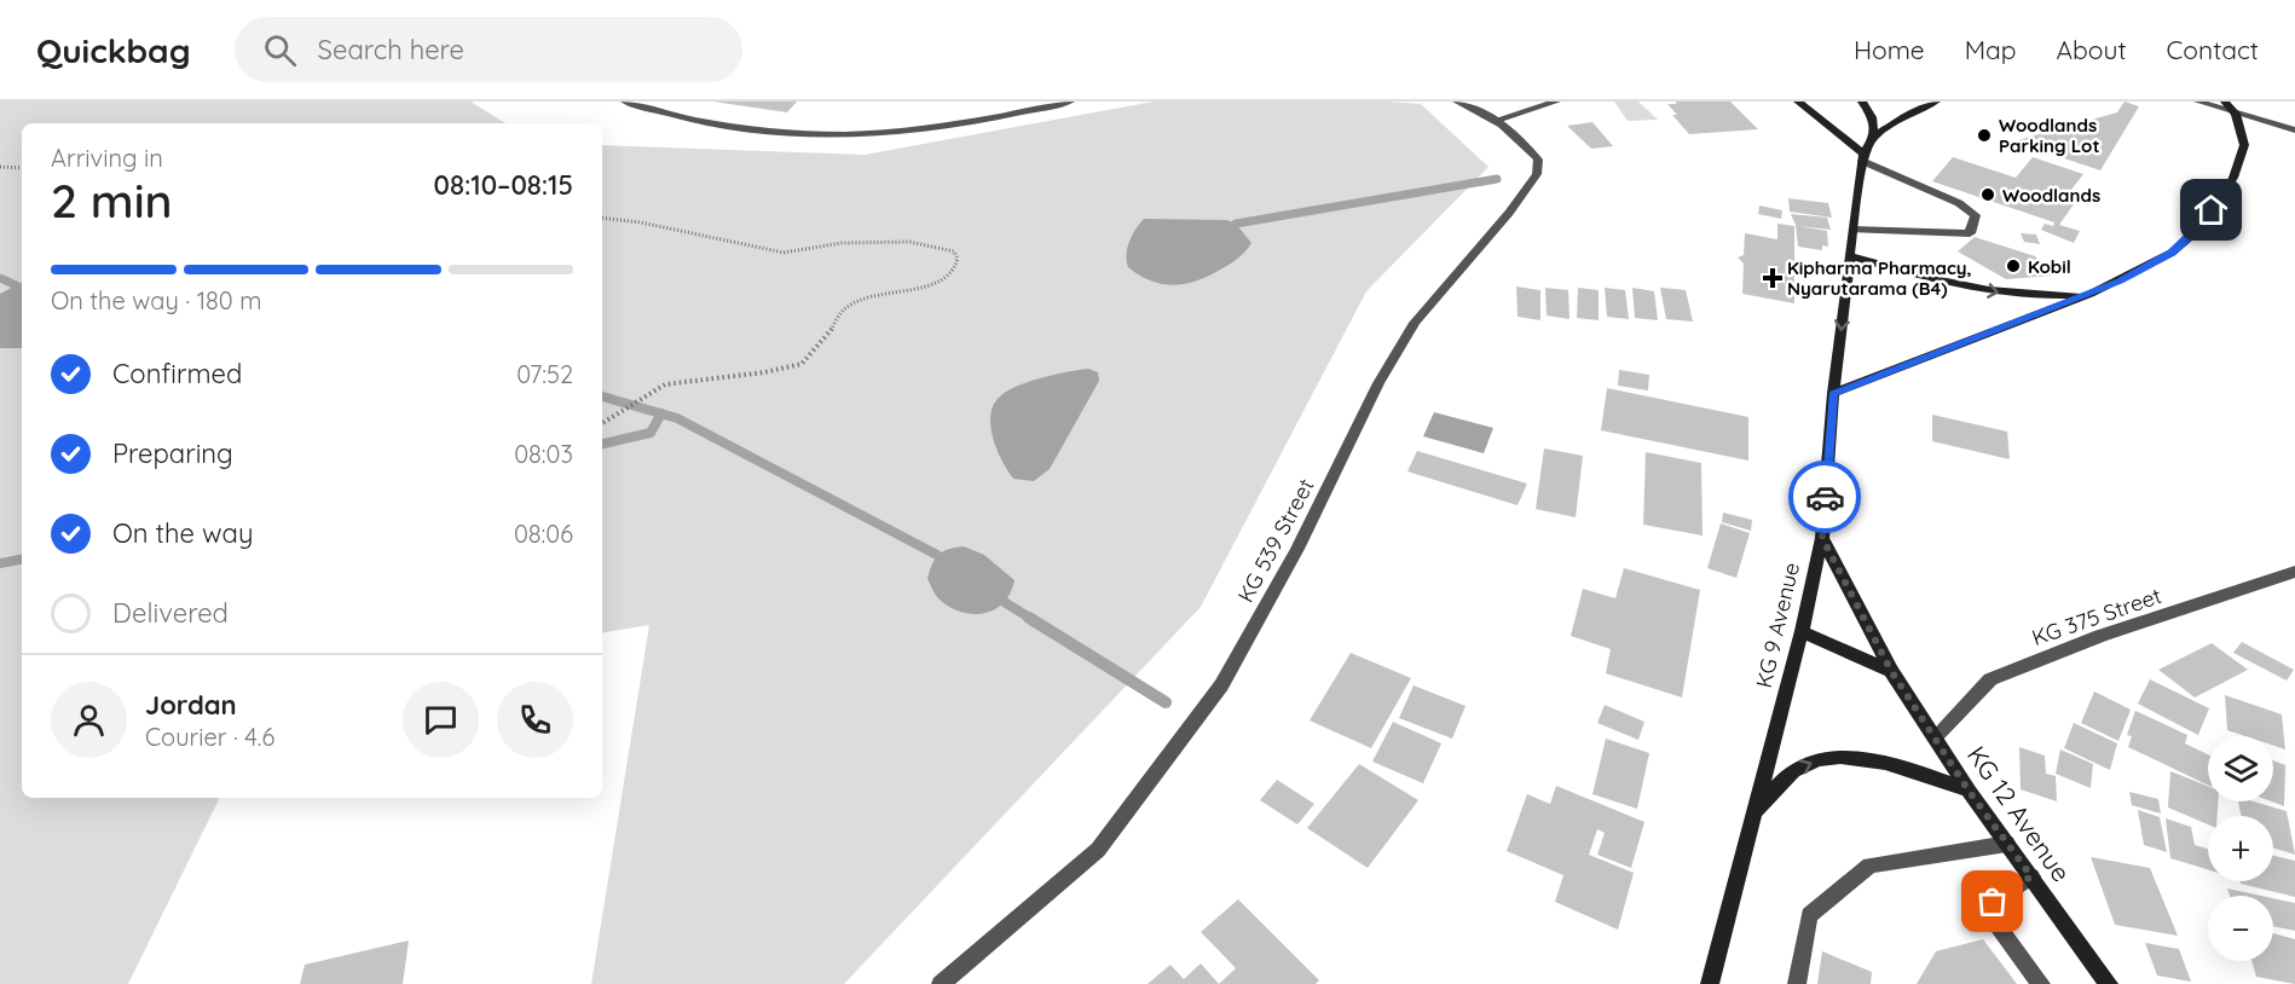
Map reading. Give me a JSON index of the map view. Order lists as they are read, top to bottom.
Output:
{
  "streets": {
    "main road": ["KG 9 Avenue", "KG 12 Avenue"],
    "street": ["KG 539 Street", "KG 375 Street"]
  },
  "crossings": [
    ["KG 375 Street", "KG 12 Avenue"],
    ["KG 9 Avenue", "KG 12 Avenue"]
  ],
  "places": {
    "other": ["Woodlands Parking Lot", "Woodlands", "Kobil"],
    "health": ["Kipharma Pharmacy, Nyarutarama (B4)"]
  },
  "page": {
    "header": "Quickbag",
    "search": "Search here",
    "nav": [
      "Home",
      "Map",
      "About",
      "Contact"
    ],
    "heading": ["2 min", "Arriving in", "08:10–08:15"],
    "panel": ["Jordan", "Courier · 4.6"],
    "bar": "On the way · 180 m",
    "list": [
      ["Confirmed", "07:52"],
      ["Preparing", "08:03"],
      ["On the way", "08:06"],
      "Delivered"
    ],
    "map_buttons": ["+", "−"]
  }
}
